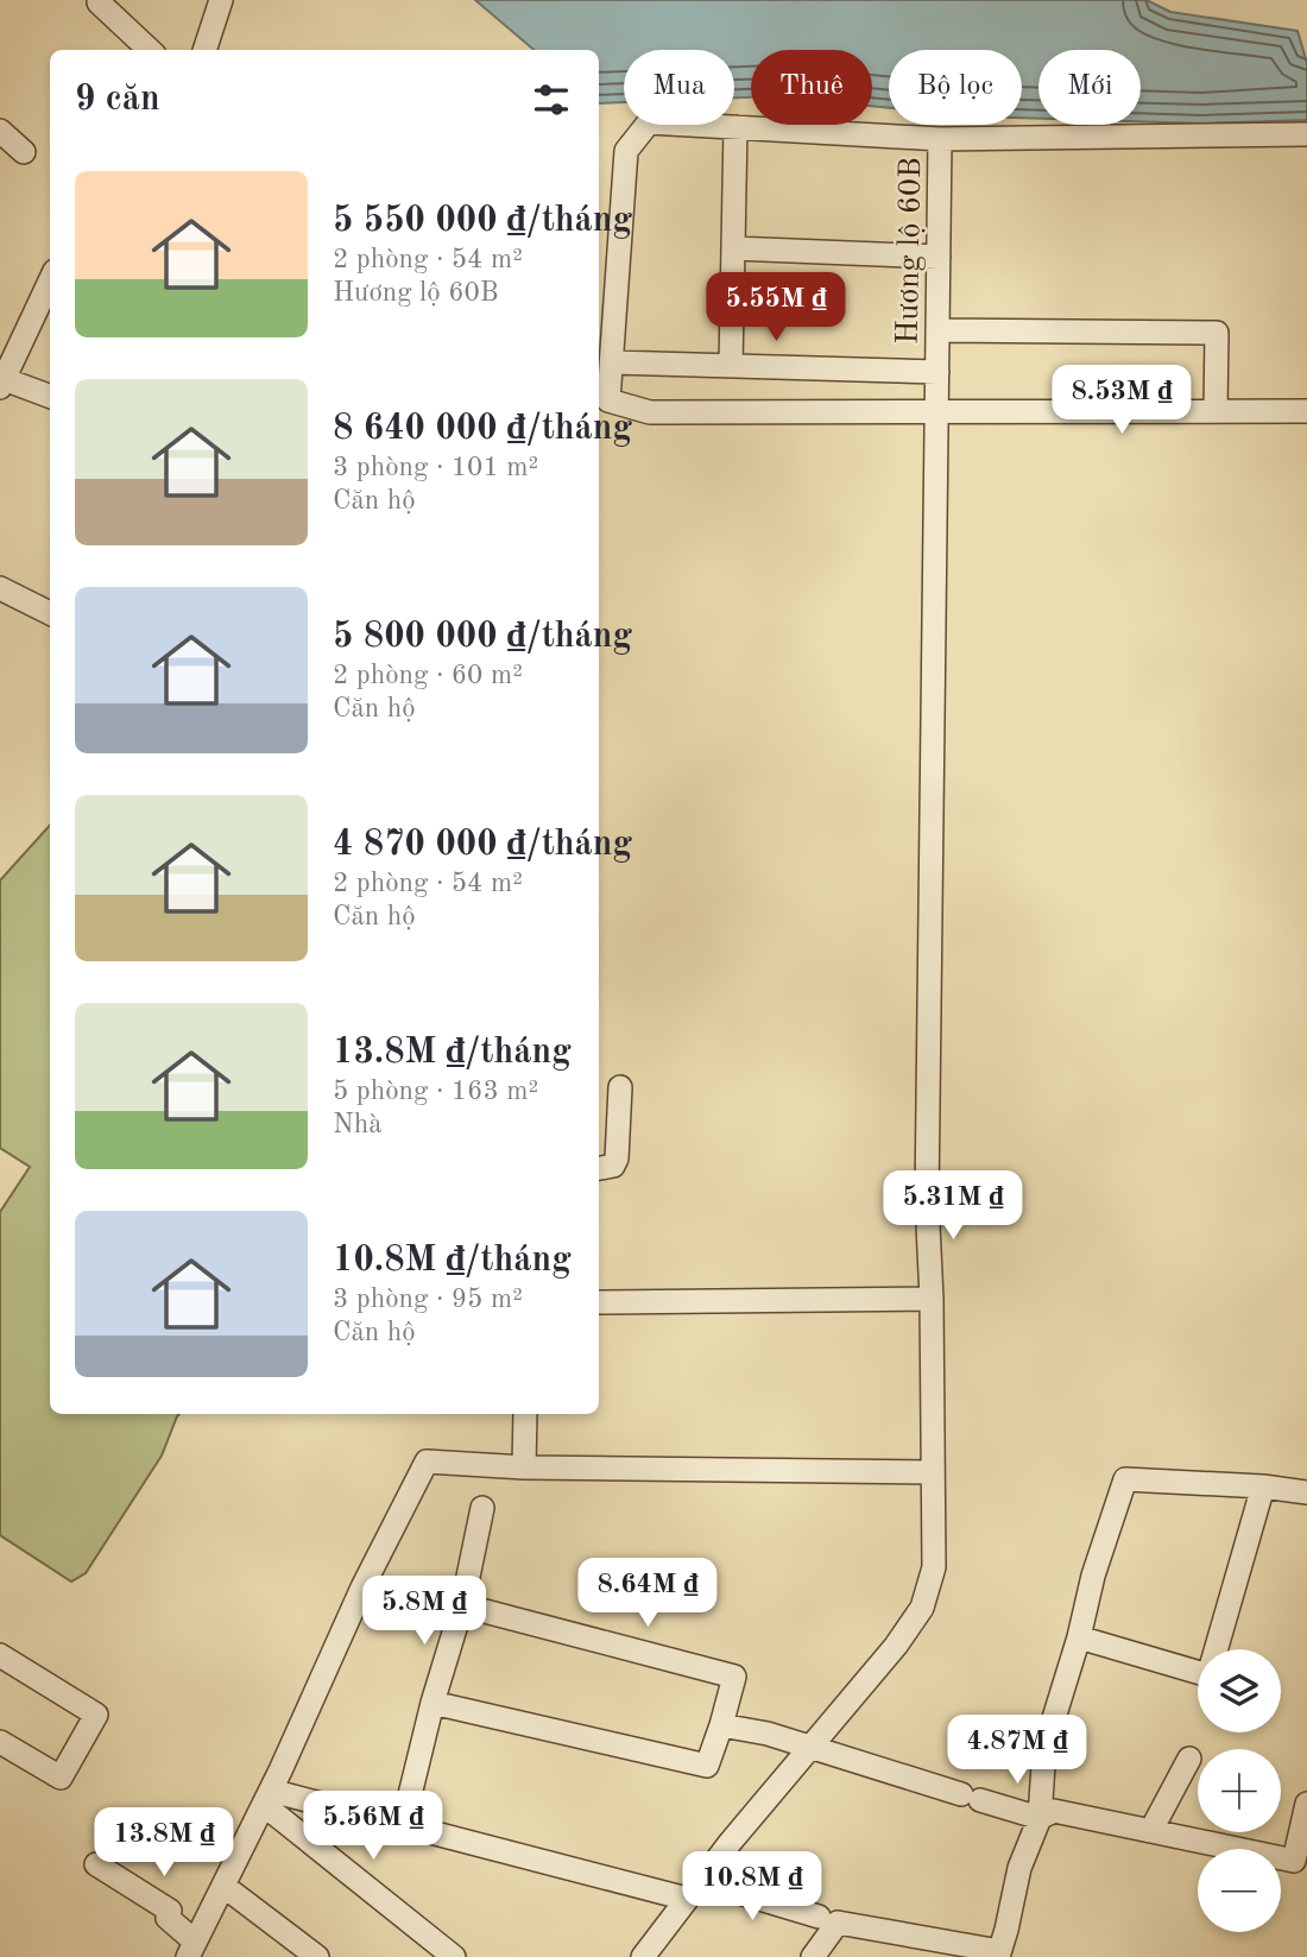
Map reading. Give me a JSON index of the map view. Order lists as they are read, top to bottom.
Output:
{
  "streets": {
    "street": ["Hương lộ 60B"]
  },
  "page": {
    "chip": [
      "Mua",
      "Thuê",
      "Bộ lọc",
      "Mới"
    ],
    "heading": "9 căn",
    "list": [
      {
        "name": "5 550 000 ₫/tháng",
        "note": "2 phòng · 54 m² · Hương lộ 60B"
      },
      {
        "name": "8 640 000 ₫/tháng",
        "note": "3 phòng · 101 m² · Căn hộ"
      },
      {
        "name": "5 800 000 ₫/tháng",
        "note": "2 phòng · 60 m² · Căn hộ"
      },
      {
        "name": "4 870 000 ₫/tháng",
        "note": "2 phòng · 54 m² · Căn hộ"
      },
      {
        "name": "13.8M ₫/tháng",
        "note": "5 phòng · 163 m² · Nhà"
      },
      {
        "name": "10.8M ₫/tháng",
        "note": "3 phòng · 95 m² · Căn hộ"
      }
    ],
    "price": [
      "5.55M ₫",
      "8.53M ₫",
      "5.31M ₫",
      "8.64M ₫",
      "5.8M ₫",
      "4.87M ₫",
      "5.56M ₫",
      "13.8M ₫",
      "10.8M ₫"
    ],
    "map_buttons": ["+", "−"]
  }
}
